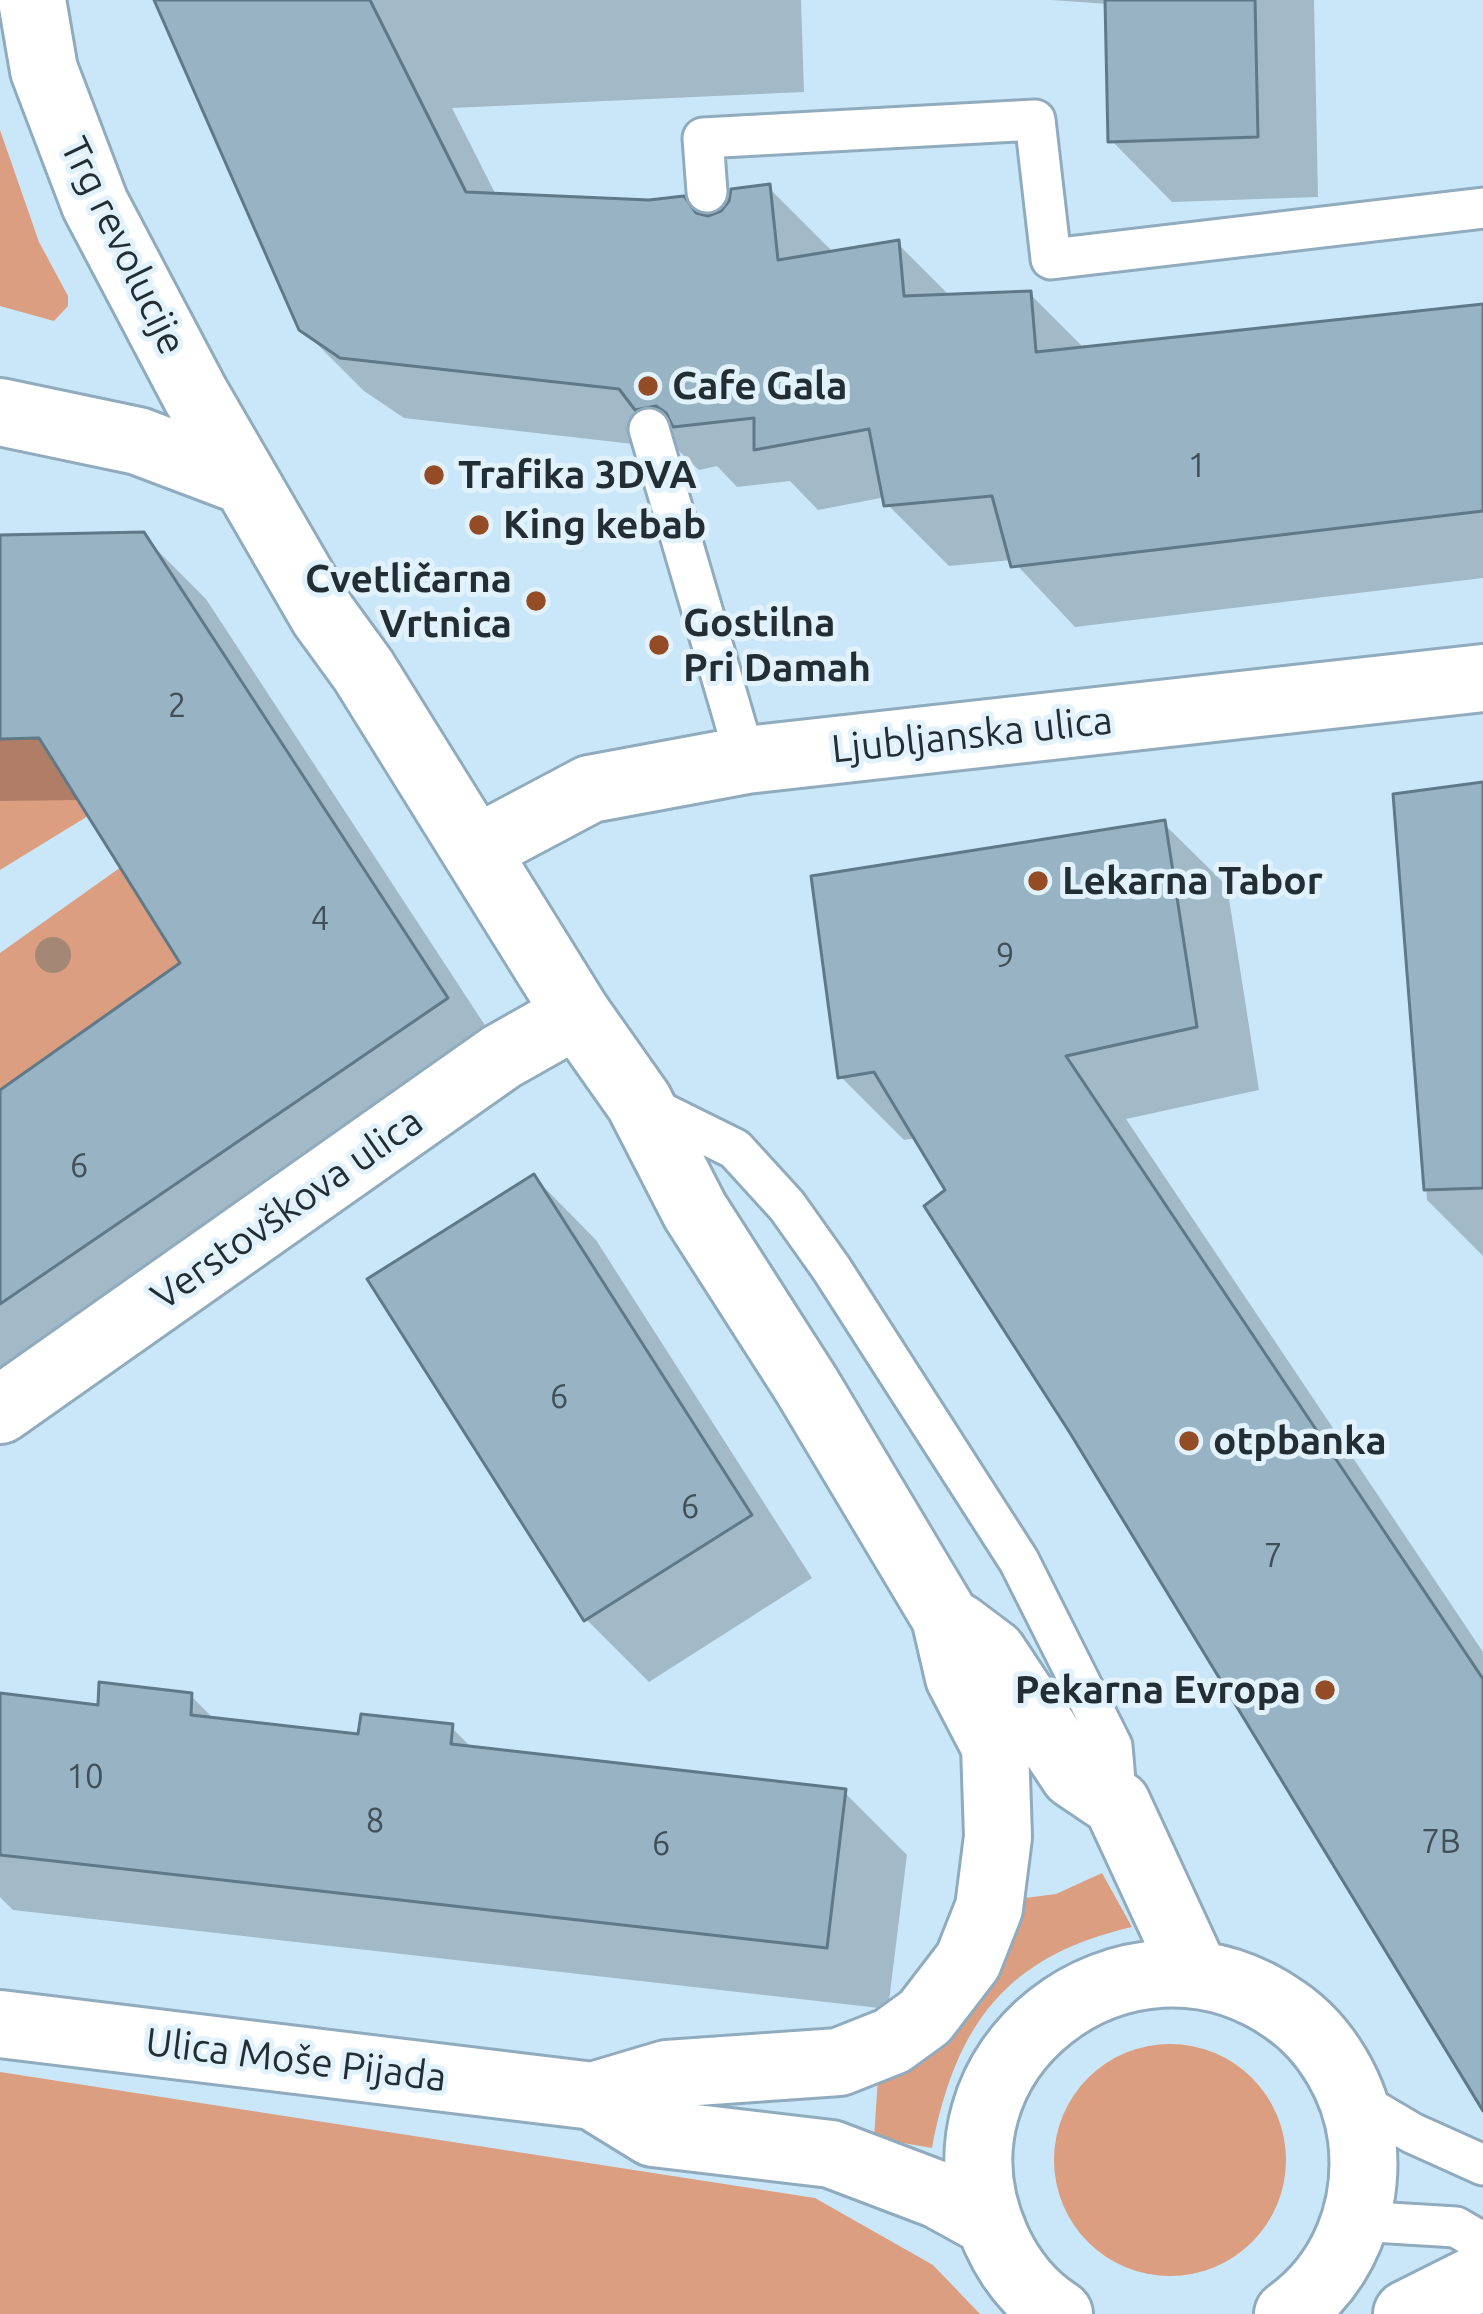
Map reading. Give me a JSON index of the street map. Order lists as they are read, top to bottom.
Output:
{
  "streets": {
    "street": [
      "Trg revolucije",
      "Ljubljanska ulica",
      "Verstovškova ulica",
      "Ulica Moše Pijada"
    ]
  },
  "places": [
    "Cafe Gala",
    "Trafika 3DVA",
    "King kebab",
    "Cvetličarna Vrtnica",
    "Gostilna Pri Damah",
    "Lekarna Tabor",
    "otpbanka",
    "Pekarna Evropa"
  ],
  "house_numbers": [
    "1",
    "2",
    "4",
    "9",
    "6",
    "6",
    "6",
    "7",
    "10",
    "8",
    "7B",
    "6"
  ]
}
